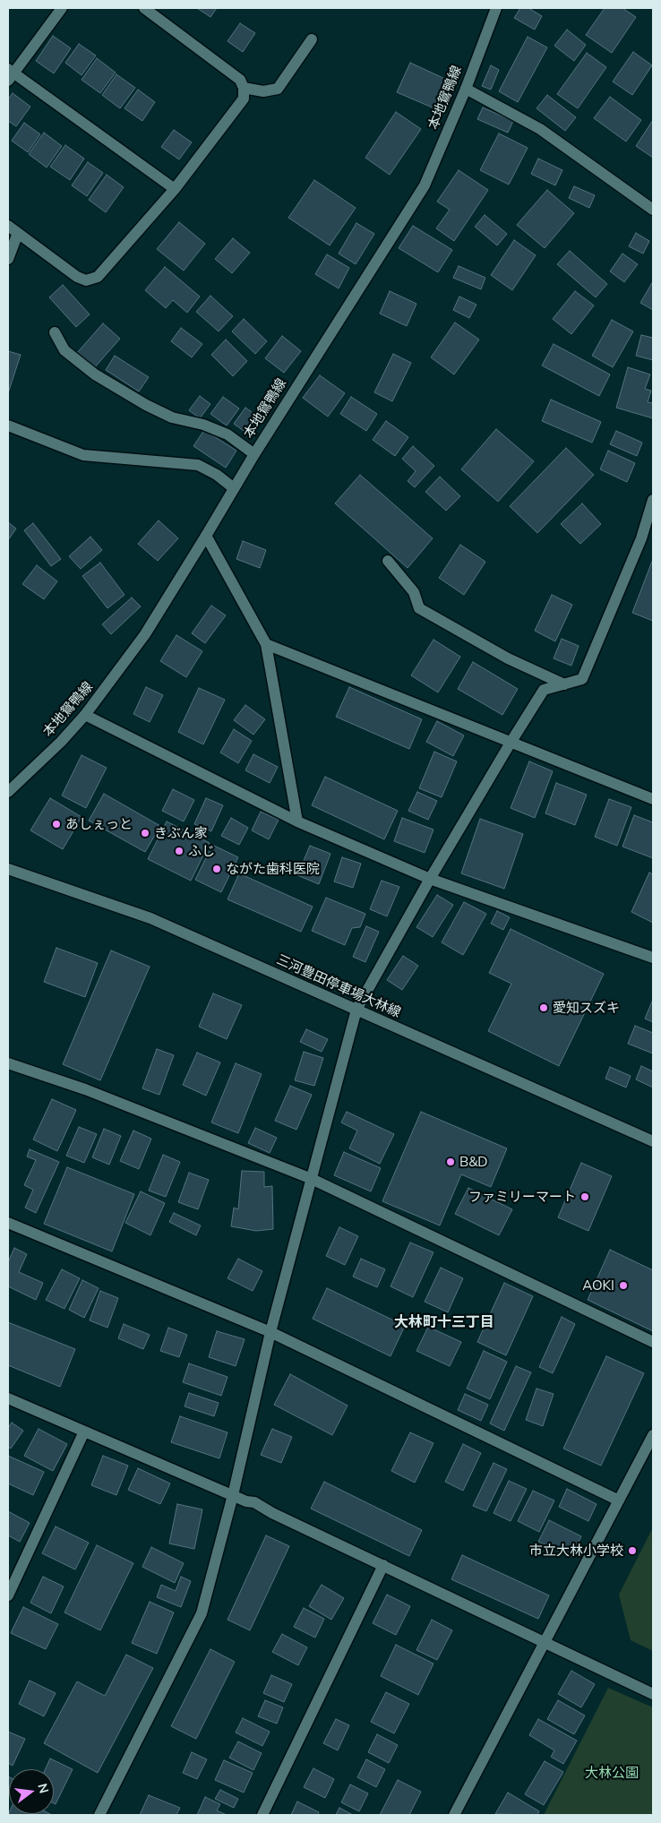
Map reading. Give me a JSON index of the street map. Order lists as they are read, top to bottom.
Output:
{
  "streets": {
    "street": ["本地鴛鴨線", "三河豊田停車場大林線"]
  },
  "districts": ["大林町十三丁目"],
  "parks": ["大林公園"],
  "places": [
    "あしぇっと",
    "きぶん家",
    "ふじ",
    "ながた歯科医院",
    "愛知スズキ",
    "B&D",
    "ファミリーマート",
    "AOKI",
    "市立大林小学校"
  ],
  "north": "right"
}
